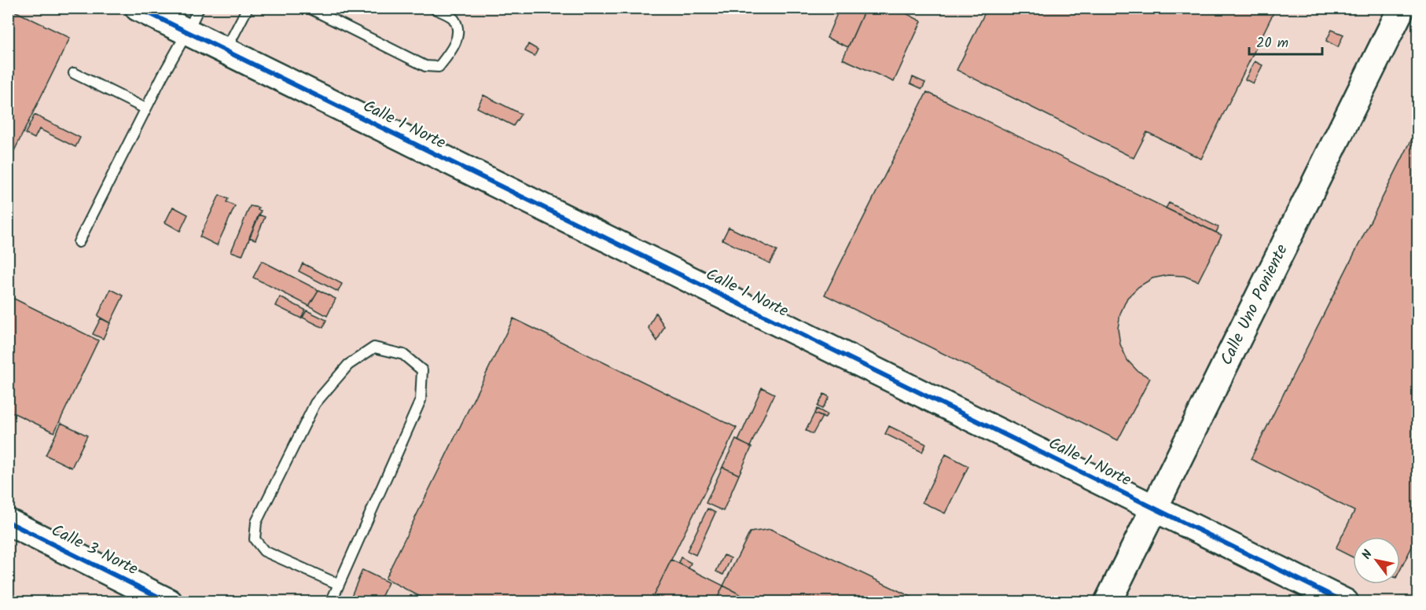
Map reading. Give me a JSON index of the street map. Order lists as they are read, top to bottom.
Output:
{
  "streets": {
    "street": ["Calle 1 Norte", "Calle Uno Poniente", "Calle 3 Norte"]
  },
  "crossings": [
    ["Calle 1 Norte", "Calle Uno Poniente"]
  ],
  "scale_bar": "20 m",
  "north": "top left"
}
